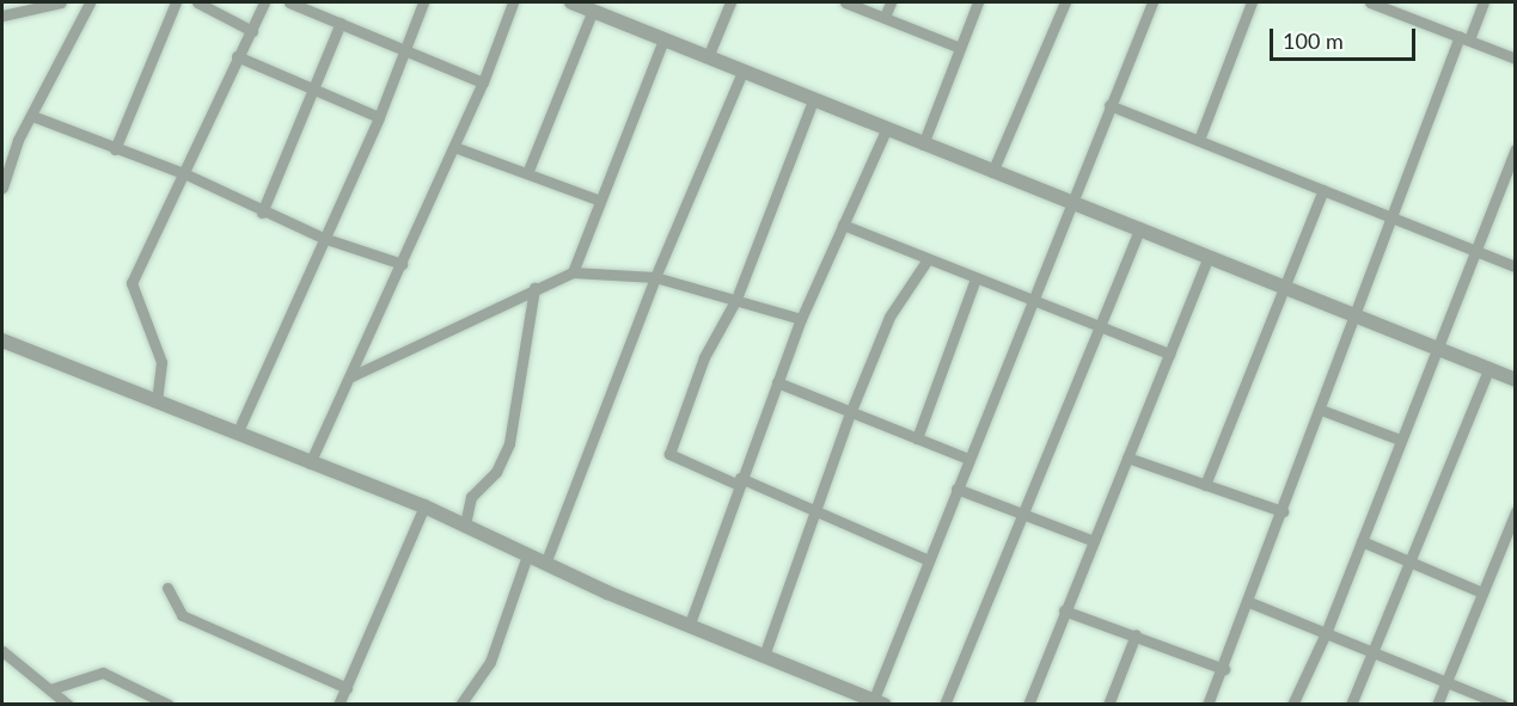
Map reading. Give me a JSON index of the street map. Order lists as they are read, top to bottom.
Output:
{
  "scale_bar": "100 m"
}
